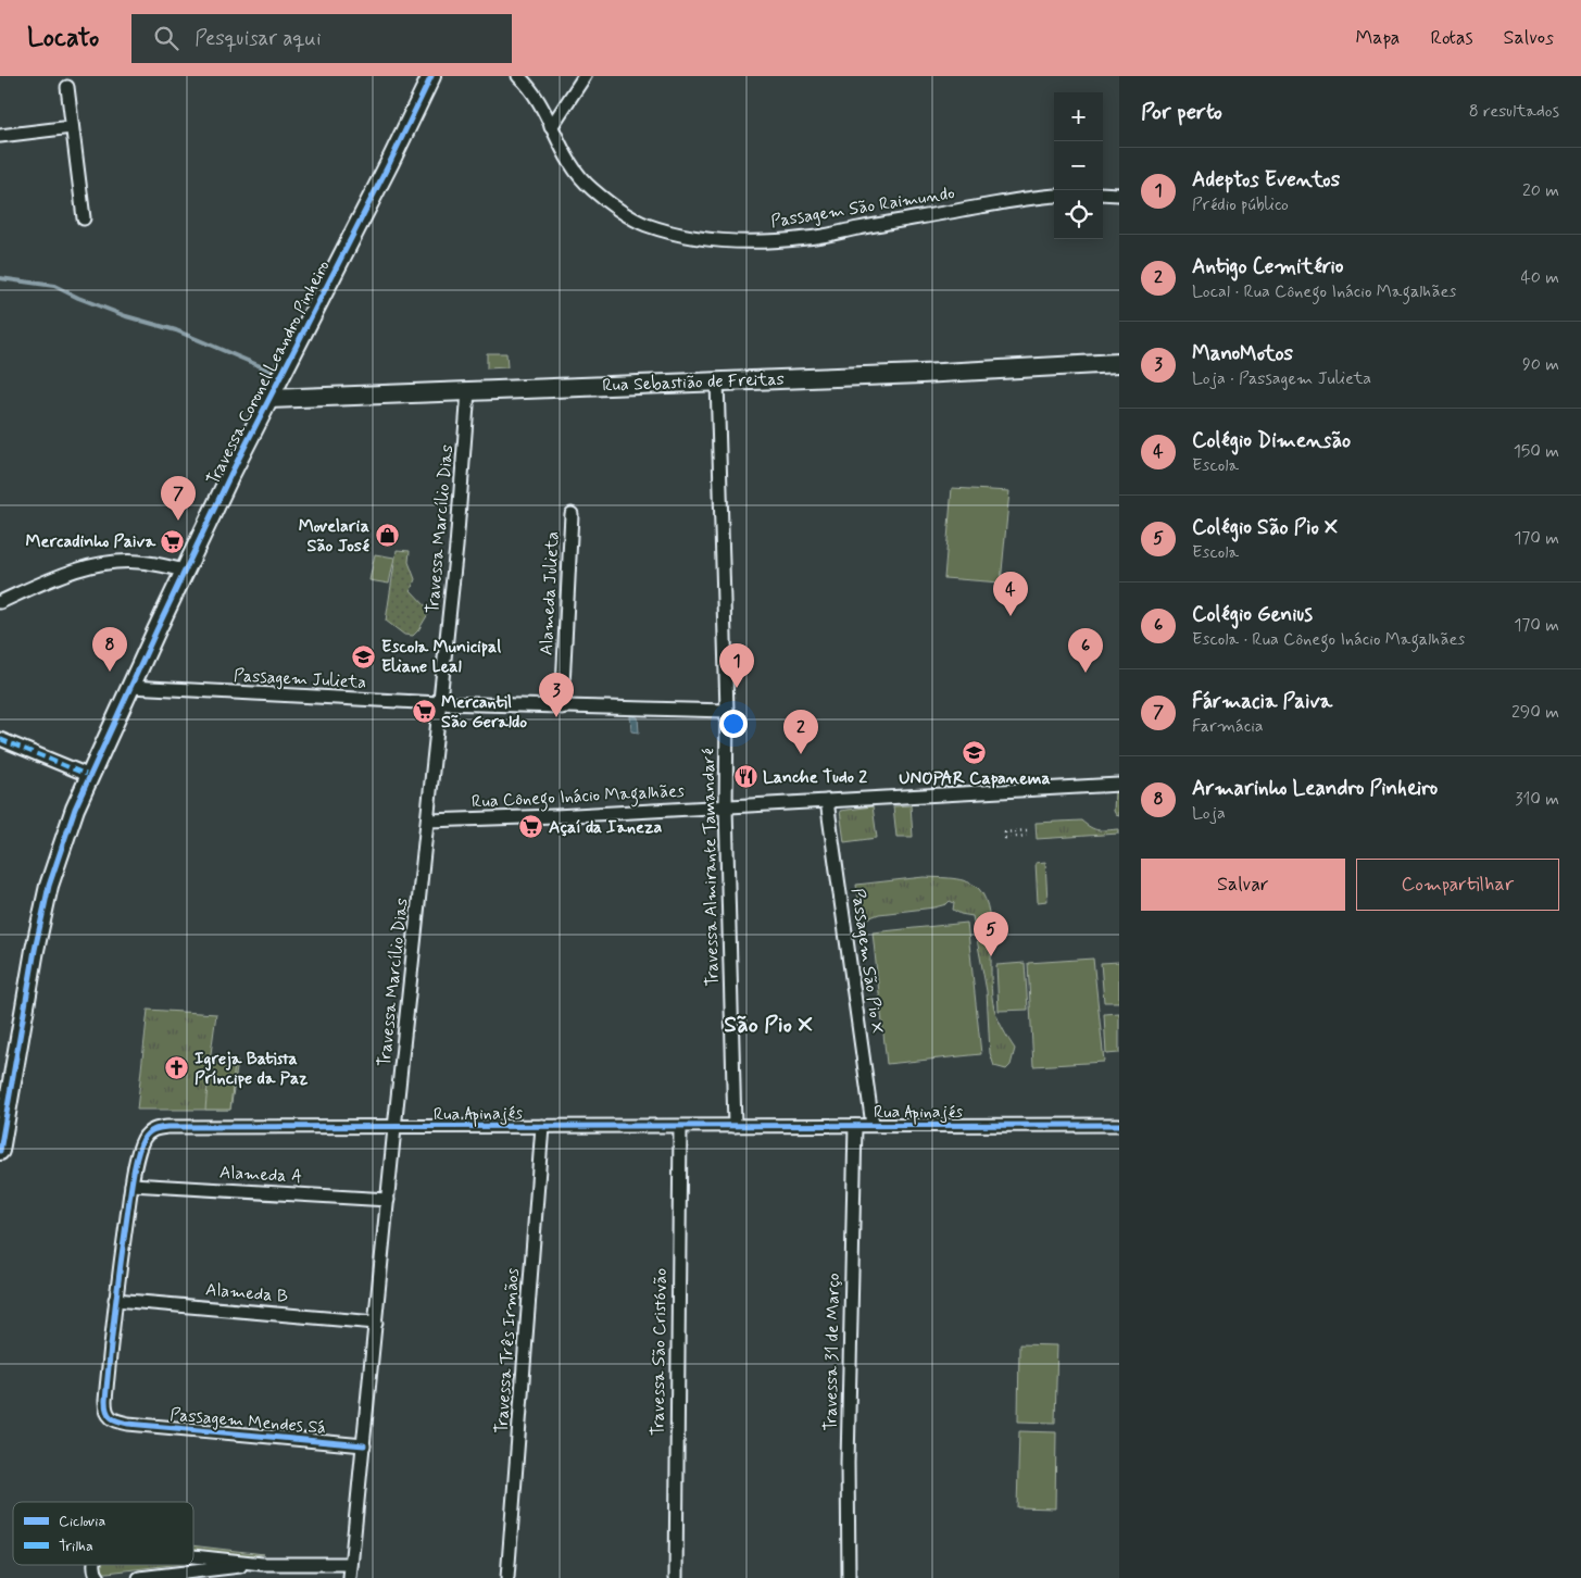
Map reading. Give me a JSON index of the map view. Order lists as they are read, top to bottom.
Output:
{
  "streets": {
    "street": [
      "Passagem São Raimundo",
      "Travessa Coronel Leandro Pinheiro",
      "Rua Sebastião de Freitas",
      "Travessa Marcílio Dias",
      "Alameda Julieta",
      "Passagem Julieta",
      "Rua Cônego Inácio Magalhães",
      "Travessa Almirante Tamandaré",
      "Passagem São Pio X",
      "Rua Apinajés",
      "Alameda A",
      "Alameda B",
      "Travessa Três Irmãos",
      "Travessa São Cristóvão",
      "Travessa 31 de Março",
      "Passagem Mendes Sá"
    ]
  },
  "crossings": [
    ["Travessa Coronel Leandro Pinheiro", "Rua Sebastião de Freitas"],
    ["Travessa Coronel Leandro Pinheiro", "Passagem Julieta"],
    ["Rua Sebastião de Freitas", "Travessa Marcílio Dias"],
    ["Rua Sebastião de Freitas", "Travessa Almirante Tamandaré"],
    ["Travessa Marcílio Dias", "Passagem Julieta"],
    ["Travessa Marcílio Dias", "Rua Cônego Inácio Magalhães"],
    ["Travessa Marcílio Dias", "Rua Apinajés"],
    ["Travessa Marcílio Dias", "Alameda A"],
    ["Travessa Marcílio Dias", "Alameda B"],
    ["Travessa Marcílio Dias", "Passagem Mendes Sá"],
    ["Alameda Julieta", "Passagem Julieta"],
    ["Passagem Julieta", "Travessa Almirante Tamandaré"],
    ["Rua Cônego Inácio Magalhães", "Travessa Almirante Tamandaré"],
    ["Rua Cônego Inácio Magalhães", "Passagem São Pio X"],
    ["Travessa Almirante Tamandaré", "Rua Apinajés"],
    ["Passagem São Pio X", "Rua Apinajés"],
    ["Rua Apinajés", "Alameda A"],
    ["Rua Apinajés", "Alameda B"],
    ["Rua Apinajés", "Travessa Três Irmãos"],
    ["Rua Apinajés", "Travessa São Cristóvão"],
    ["Rua Apinajés", "Travessa 31 de Março"],
    ["Rua Apinajés", "Passagem Mendes Sá"]
  ],
  "districts": ["São Pio X"],
  "places": {
    "shop": ["Movelaria São José"],
    "supermarket": ["Mercadinho Paiva", "Mercantil São Geraldo", "Açaí da Ianeza"],
    "school or university": ["Escola Municipal Eliane Leal", "UNOPAR Capanema"],
    "restaurant": ["Lanche Tudo 2"],
    "church": ["Igreja Batista Príncipe da Paz"]
  },
  "legend": ["Ciclovia", "Trilha"],
  "page": {
    "header": "Locato",
    "search": "Pesquisar aqui",
    "nav": ["Mapa", "Rotas", "Salvos"],
    "heading": ["Por perto", "8 resultados"],
    "map_buttons": ["+", "−"],
    "list": [
      {
        "mark": "1",
        "name": "Adeptos Eventos",
        "note": "Prédio público",
        "value": "20 m"
      },
      {
        "mark": "2",
        "name": "Antigo Cemitério",
        "note": "Local · Rua Cônego Inácio Magalhães",
        "value": "40 m"
      },
      {
        "mark": "3",
        "name": "ManoMotos",
        "note": "Loja · Passagem Julieta",
        "value": "90 m"
      },
      {
        "mark": "4",
        "name": "Colégio Dimensão",
        "note": "Escola",
        "value": "150 m"
      },
      {
        "mark": "5",
        "name": "Colégio São Pio X",
        "note": "Escola",
        "value": "170 m"
      },
      {
        "mark": "6",
        "name": "Colégio Genius",
        "note": "Escola · Rua Cônego Inácio Magalhães",
        "value": "170 m"
      },
      {
        "mark": "7",
        "name": "Fármacia Paiva",
        "note": "Farmácia",
        "value": "290 m"
      },
      {
        "mark": "8",
        "name": "Armarinho Leandro Pinheiro",
        "note": "Loja",
        "value": "310 m"
      }
    ],
    "pins": [
      "7",
      "4",
      "8",
      "6",
      "1",
      "3",
      "2",
      "5"
    ],
    "buttons": ["Salvar", "Compartilhar"]
  }
}
